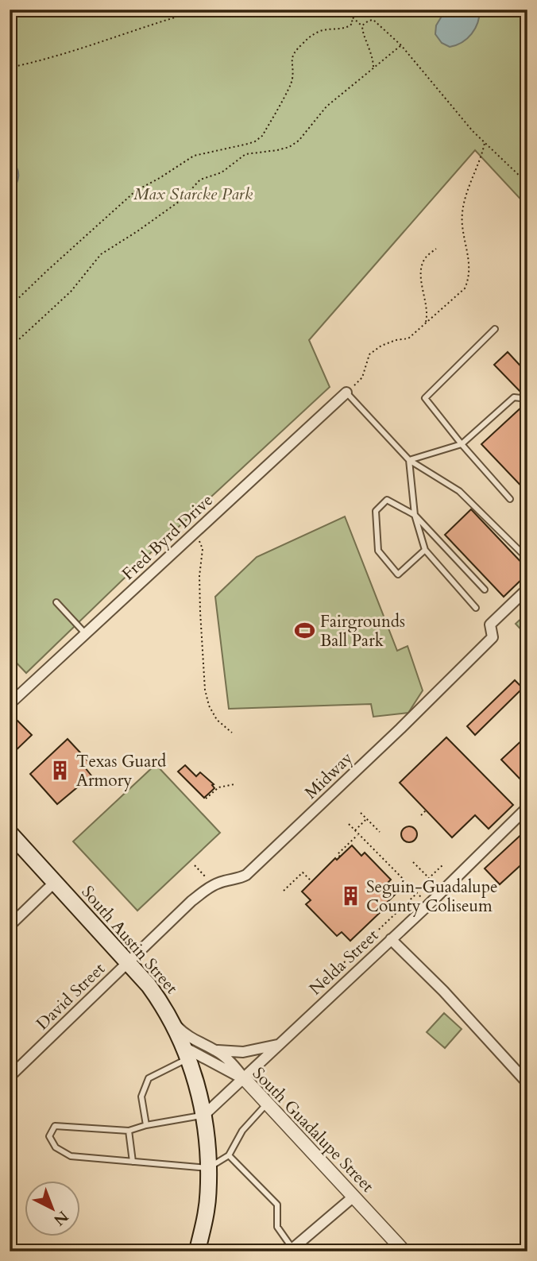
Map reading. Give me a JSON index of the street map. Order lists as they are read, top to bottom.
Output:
{
  "streets": {
    "main road": ["South Austin Street"],
    "street": [
      "Fred Byrd Drive",
      "Midway",
      "Nelda Street",
      "David Street",
      "South Guadalupe Street"
    ]
  },
  "crossings": [
    ["Midway", "South Austin Street"],
    ["Midway", "David Street"],
    ["South Austin Street", "Nelda Street"],
    ["South Austin Street", "David Street"],
    ["South Austin Street", "South Guadalupe Street"],
    ["Nelda Street", "South Guadalupe Street"]
  ],
  "parks": ["Max Starcke Park"],
  "places": {
    "sports": ["Fairgrounds Ball Park"],
    "building": ["Texas Guard Armory", "Seguin-Guadalupe County Coliseum"]
  },
  "north": "bottom right"
}
